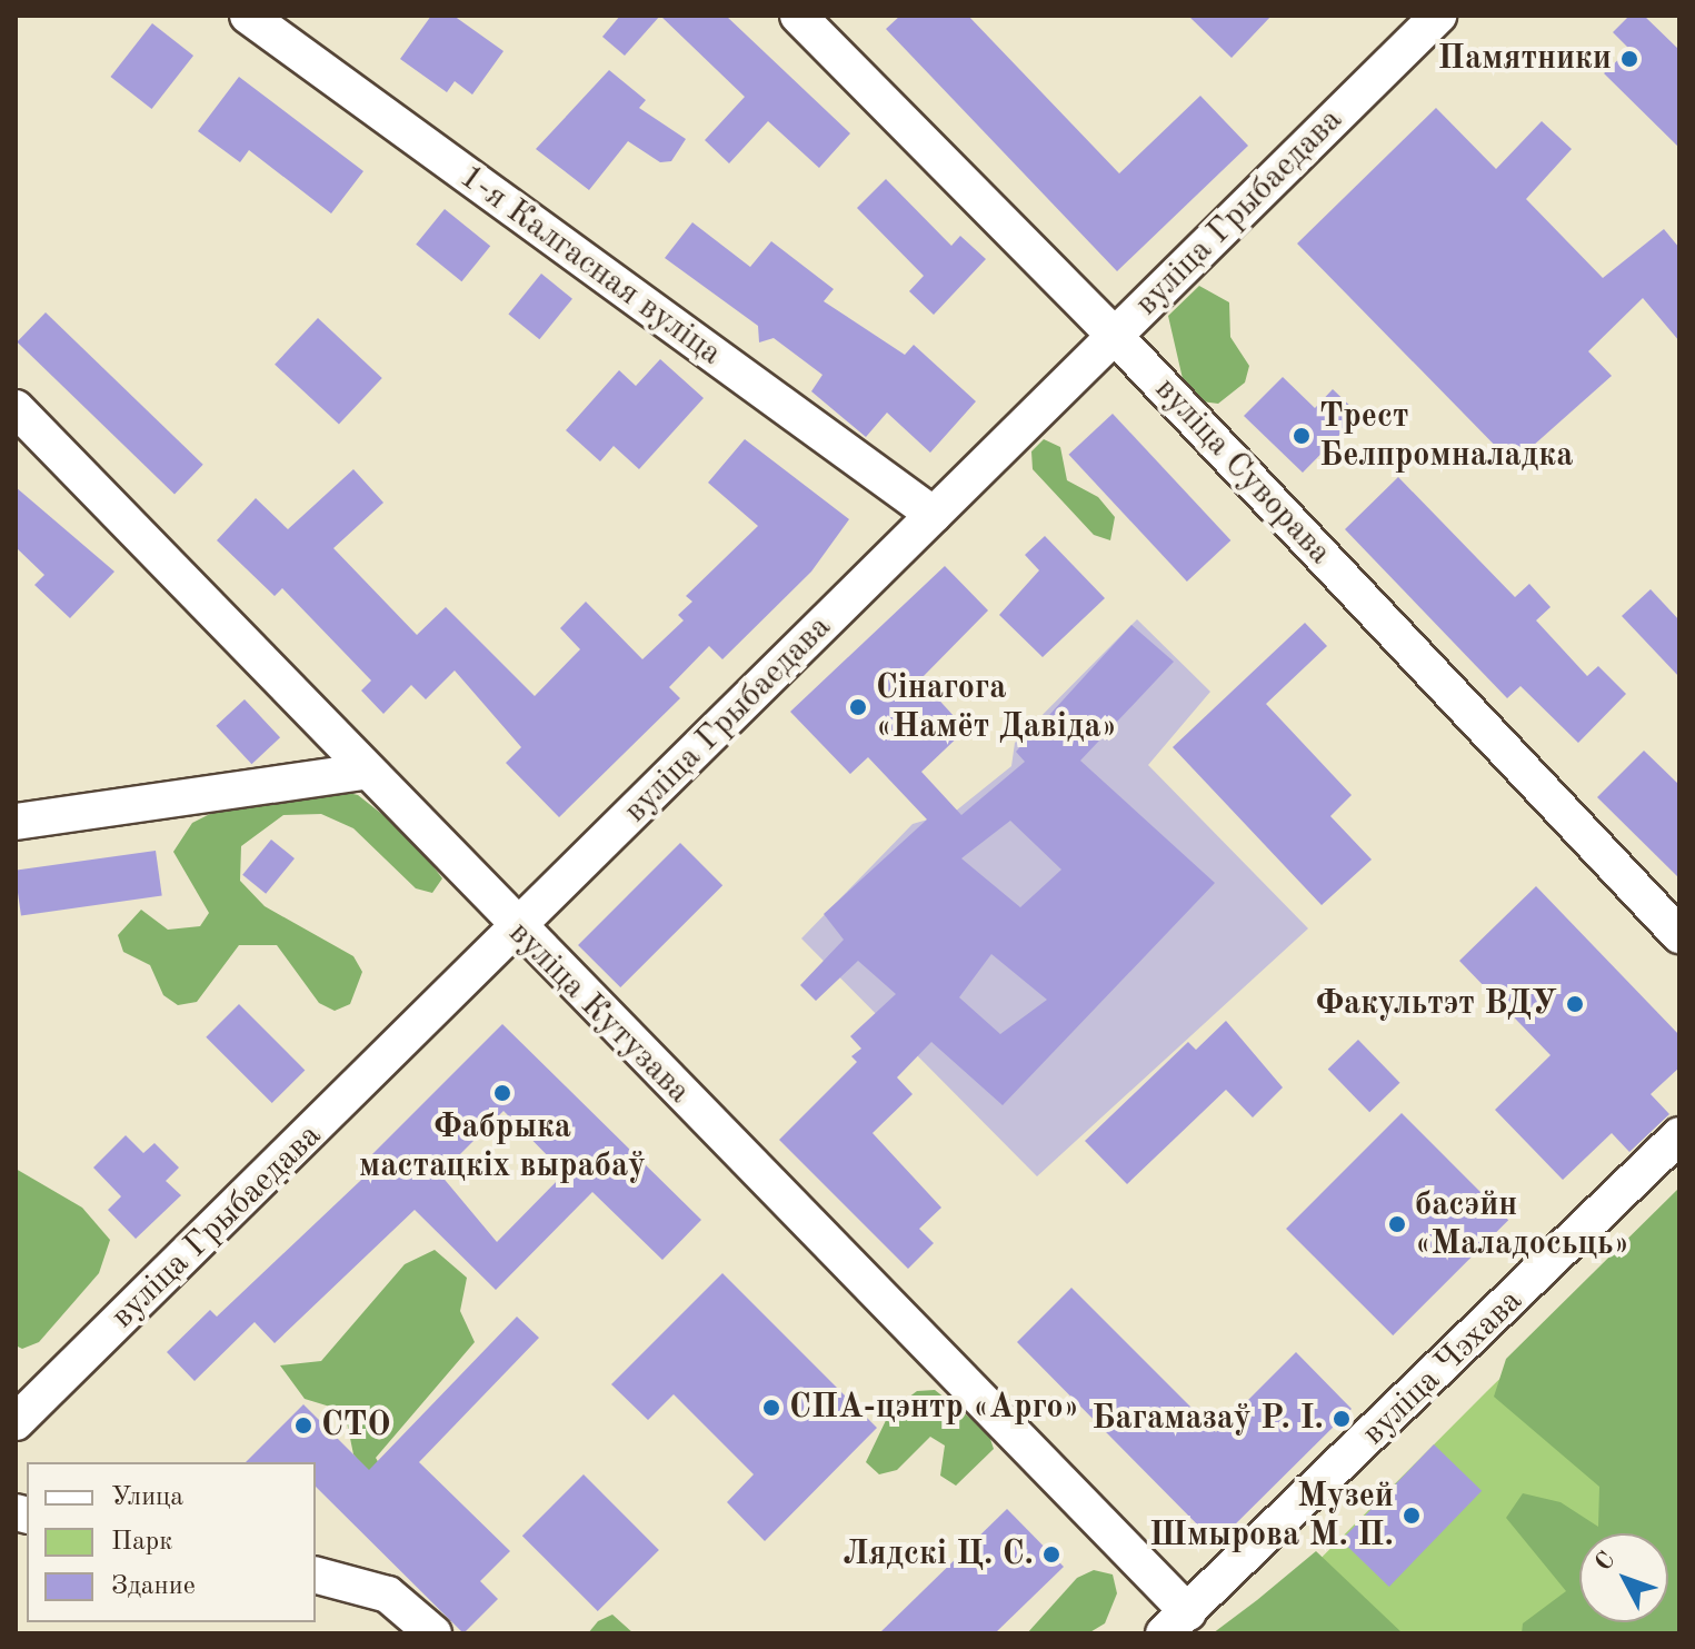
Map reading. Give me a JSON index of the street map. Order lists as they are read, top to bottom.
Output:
{
  "streets": {
    "street": [
      "вуліца Грыбаедава",
      "1-я Калгасная вуліца",
      "вуліца Суворава",
      "вуліца Кутузава",
      "вуліца Чэхава"
    ]
  },
  "crossings": [
    ["вуліца Грыбаедава", "1-я Калгасная вуліца"],
    ["вуліца Грыбаедава", "вуліца Суворава"],
    ["вуліца Грыбаедава", "вуліца Кутузава"],
    ["вуліца Кутузава", "вуліца Чэхава"]
  ],
  "places": [
    "Памятники",
    "Трест Белпромналадка",
    "Сінагога «Намёт Давіда»",
    "Факультэт ВДУ",
    "Фабрыка мастацкіх вырабаў",
    "басэйн «Маладосьць»",
    "СПА-цэнтр «Арго»",
    "Багамазаў Р. І.",
    "СТО",
    "Музей Шмырова М. П.",
    "Лядскі Ц. С."
  ],
  "legend": ["Улица", "Парк", "Здание"],
  "north": "top left"
}
